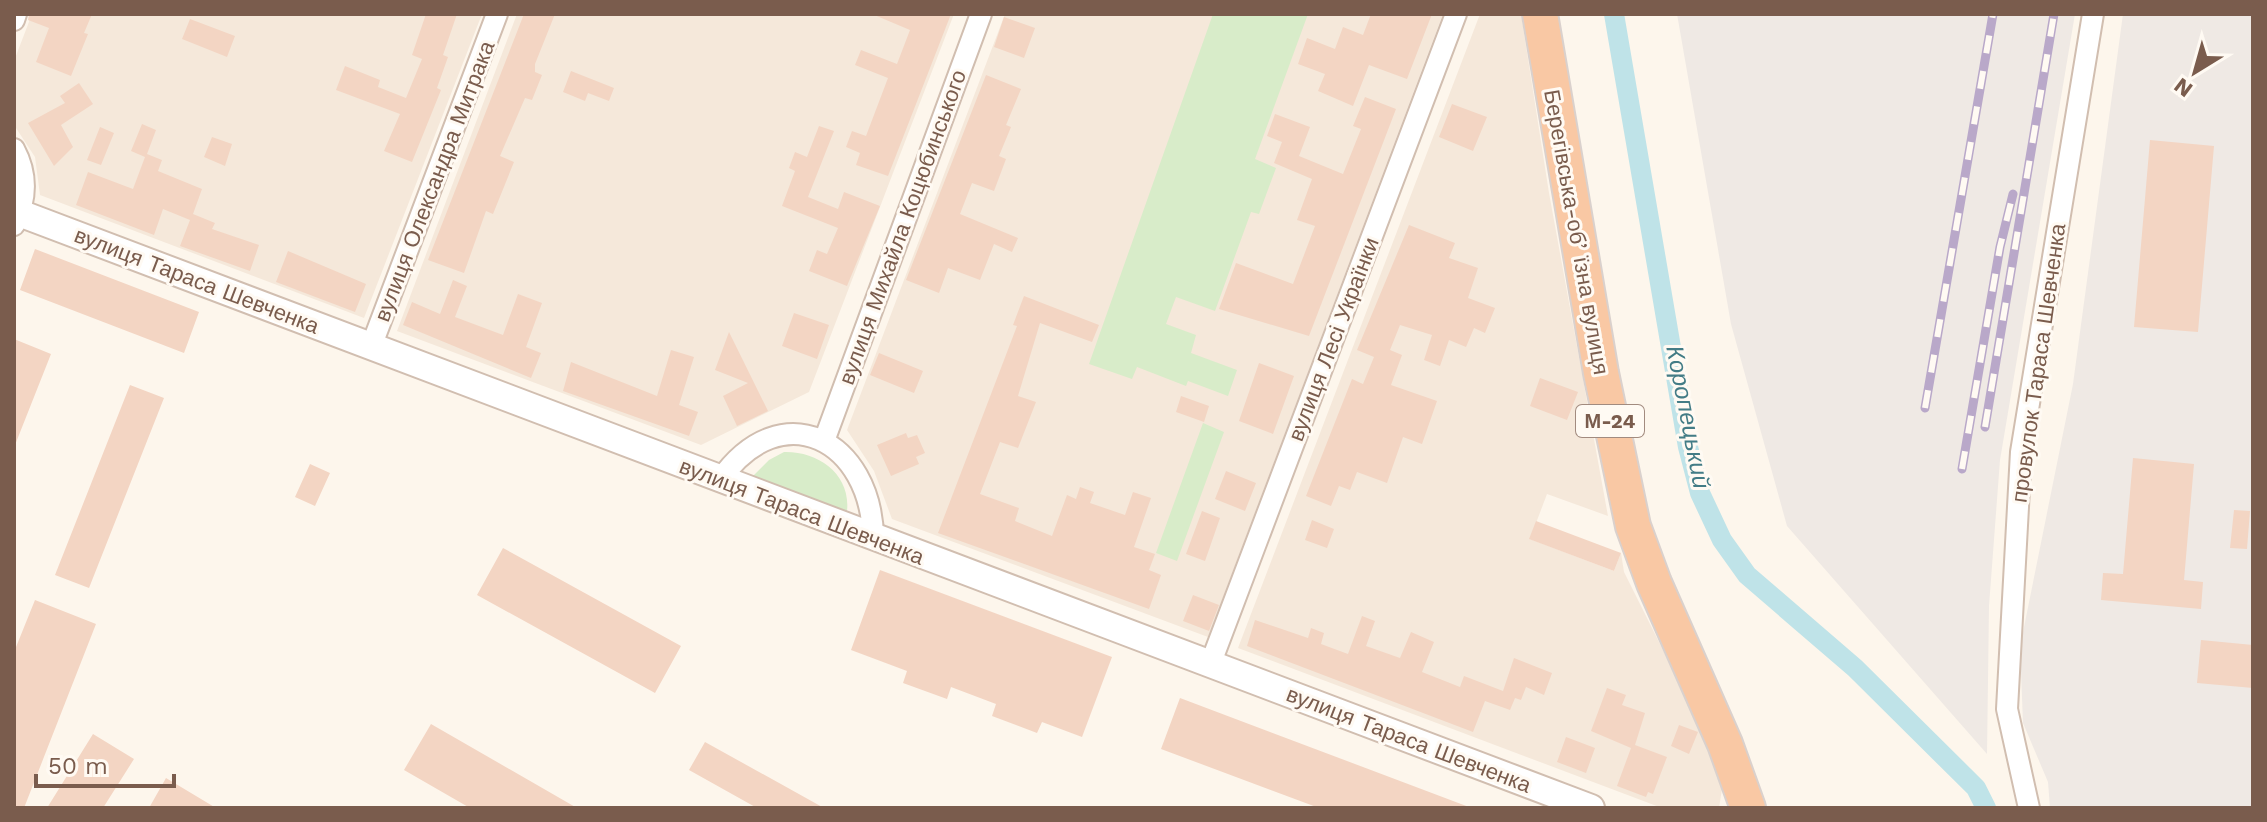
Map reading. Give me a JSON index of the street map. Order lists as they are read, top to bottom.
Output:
{
  "streets": {
    "highway": ["Берегівська-обʼїзна вулиця", "М-24"],
    "street": [
      "вулиця Олександра Митрака",
      "вулиця Михайла Коцюбинського",
      "вулиця Тараса Шевченка",
      "вулиця Лесі Українки",
      "провулок Тараса Шевченка"
    ]
  },
  "crossings": [
    ["вулиця Олександра Митрака", "вулиця Тараса Шевченка"],
    ["вулиця Тараса Шевченка", "вулиця Лесі Українки"]
  ],
  "water": ["Коропецький"],
  "scale_bar": "50 m",
  "north": "bottom left"
}
